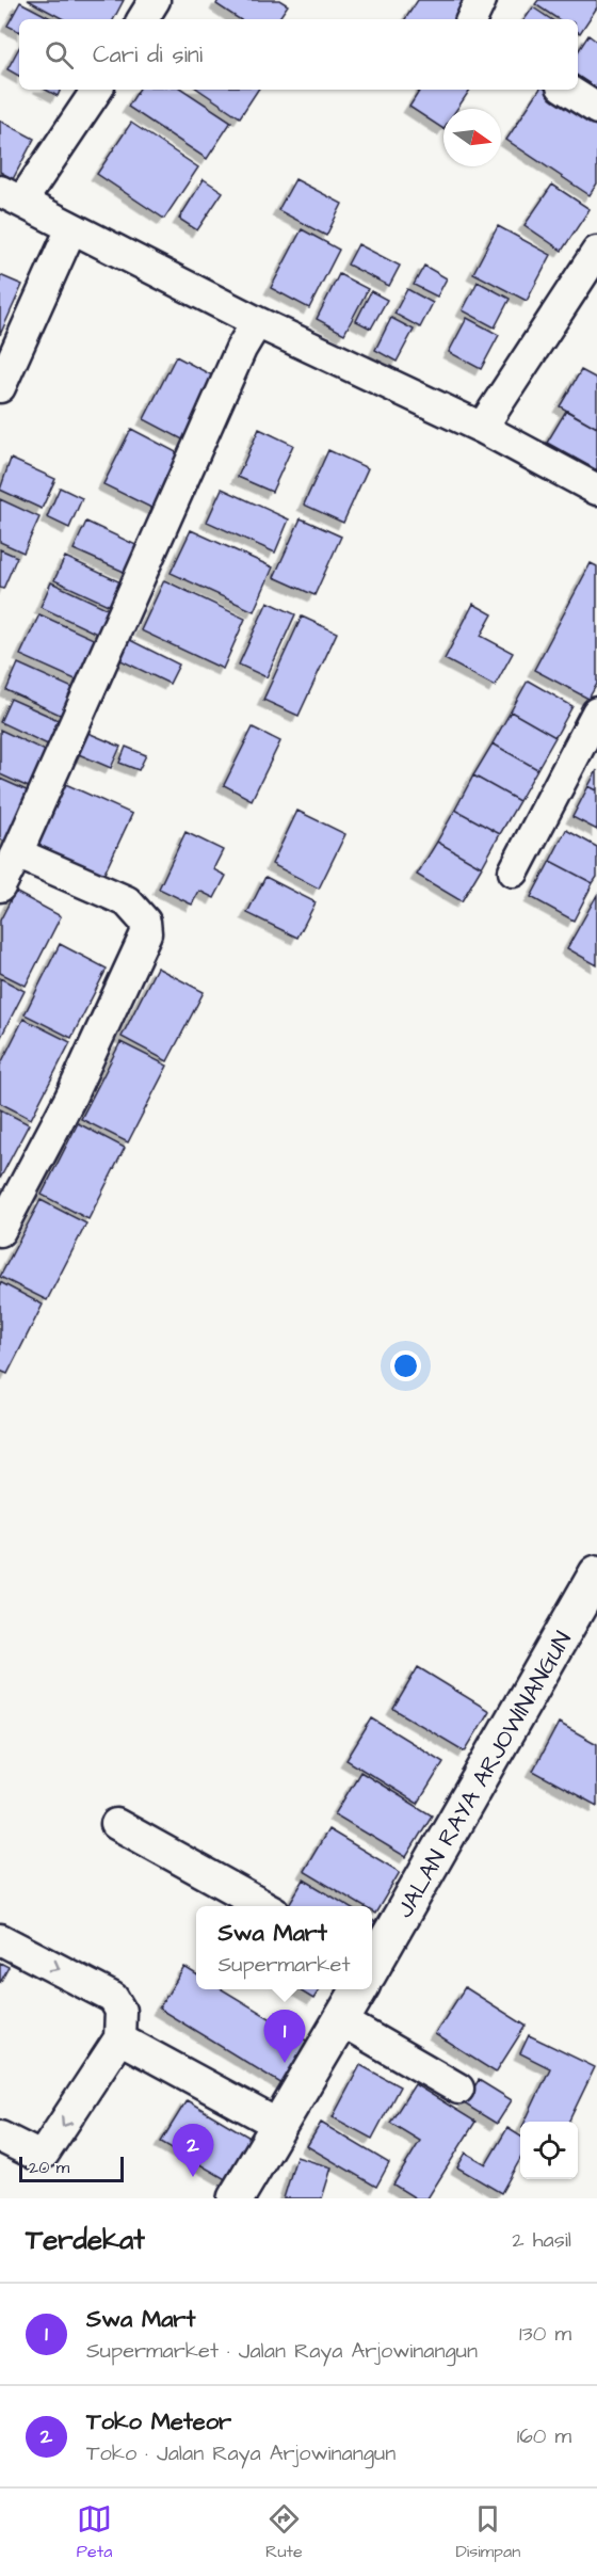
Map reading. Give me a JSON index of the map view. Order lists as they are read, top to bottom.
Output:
{
  "streets": {
    "main road": ["JALAN RAYA ARJOWINANGUN"]
  },
  "scale_bar": "20 m",
  "north": "right",
  "page": {
    "search": "Cari di sini",
    "popup": ["Swa Mart", "Supermarket"],
    "pins": ["1", "2"],
    "scale": "20 m",
    "heading": ["Terdekat", "2 hasil"],
    "list": [
      {
        "mark": "1",
        "name": "Swa Mart",
        "note": "Supermarket · Jalan Raya Arjowinangun",
        "value": "130 m"
      },
      {
        "mark": "2",
        "name": "Toko Meteor",
        "note": "Toko · Jalan Raya Arjowinangun",
        "value": "160 m"
      }
    ],
    "nav": ["Peta", "Rute", "Disimpan"]
  }
}
